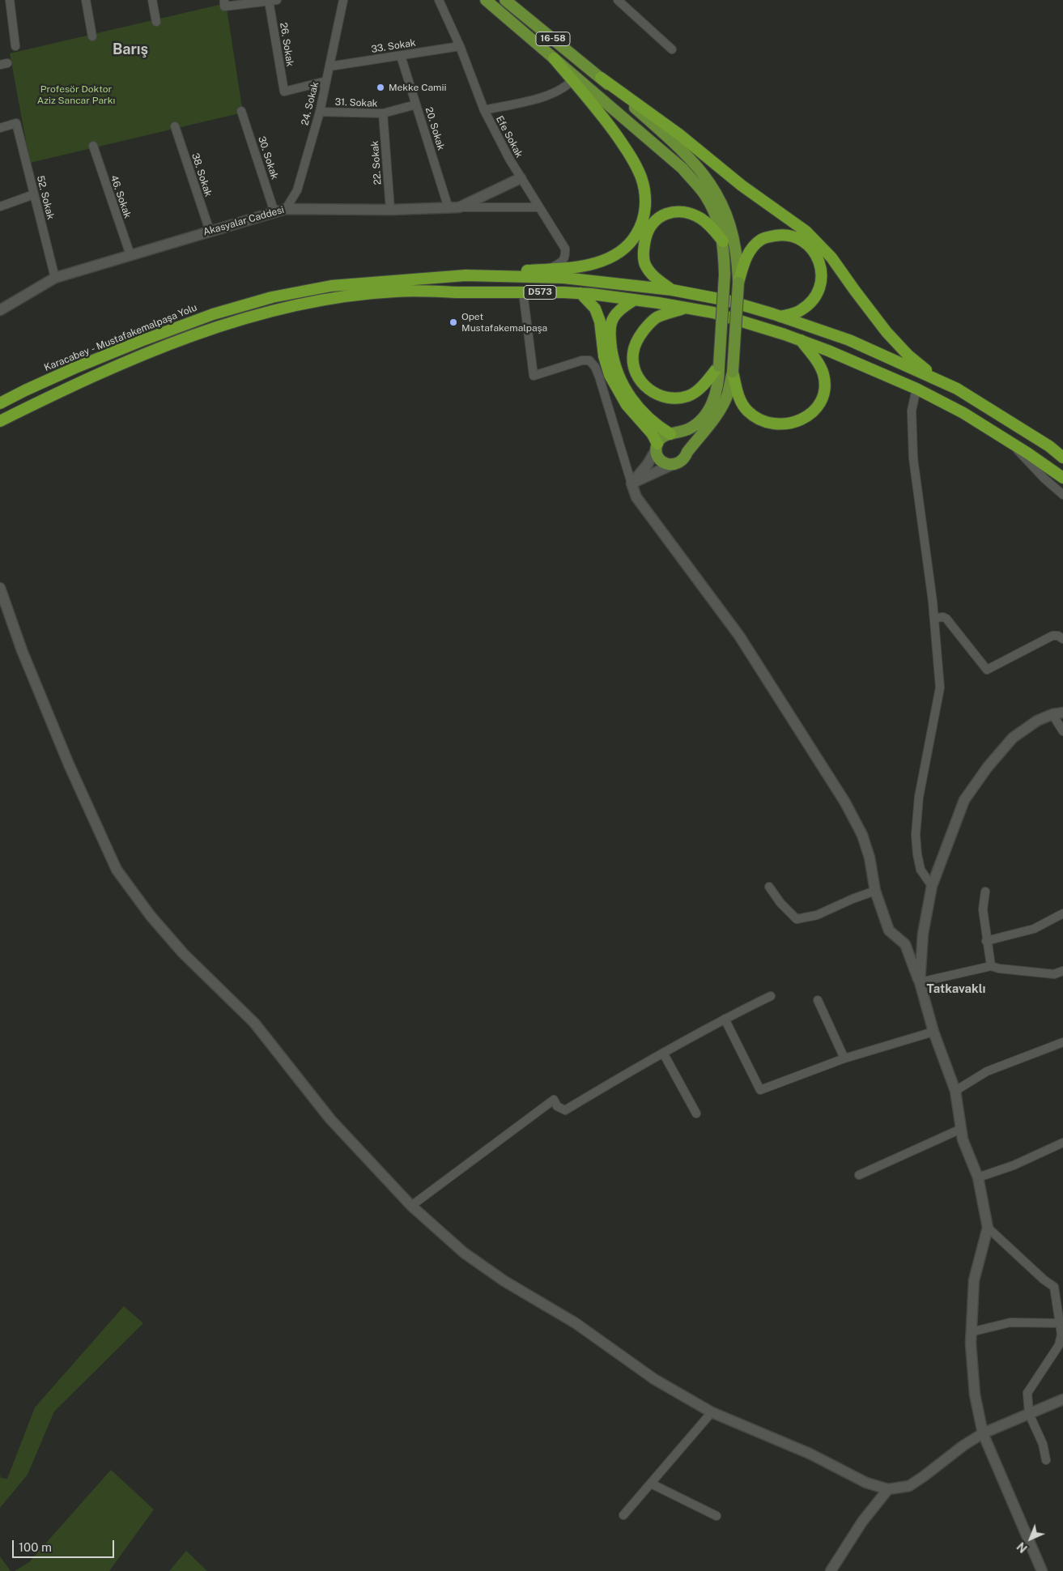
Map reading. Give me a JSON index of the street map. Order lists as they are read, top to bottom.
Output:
{
  "streets": {
    "highway": ["D573", "Karacabey - Mustafakemalpaşa Yolu"],
    "main road": ["16-58"],
    "street": [
      "26. Sokak",
      "33. Sokak",
      "31. Sokak",
      "24. Sokak",
      "20. Sokak",
      "Efe Sokak",
      "30. Sokak",
      "22. Sokak",
      "38. Sokak",
      "46. Sokak",
      "52. Sokak",
      "Akasyalar Caddesi"
    ]
  },
  "crossings": [
    ["26. Sokak", "24. Sokak"],
    ["33. Sokak", "24. Sokak"],
    ["33. Sokak", "20. Sokak"],
    ["33. Sokak", "Efe Sokak"],
    ["31. Sokak", "24. Sokak"],
    ["31. Sokak", "20. Sokak"],
    ["31. Sokak", "22. Sokak"],
    ["24. Sokak", "Akasyalar Caddesi"],
    ["20. Sokak", "Akasyalar Caddesi"],
    ["Efe Sokak", "Akasyalar Caddesi"],
    ["30. Sokak", "Akasyalar Caddesi"],
    ["22. Sokak", "Akasyalar Caddesi"],
    ["38. Sokak", "Akasyalar Caddesi"],
    ["46. Sokak", "Akasyalar Caddesi"],
    ["52. Sokak", "Akasyalar Caddesi"]
  ],
  "districts": ["Barış", "Tatkavaklı"],
  "parks": ["Profesör Doktor Aziz Sancar Parkı"],
  "places": ["Mekke Camii", "Opet Mustafakemalpaşa"],
  "scale_bar": "100 m",
  "north": "bottom left"
}
